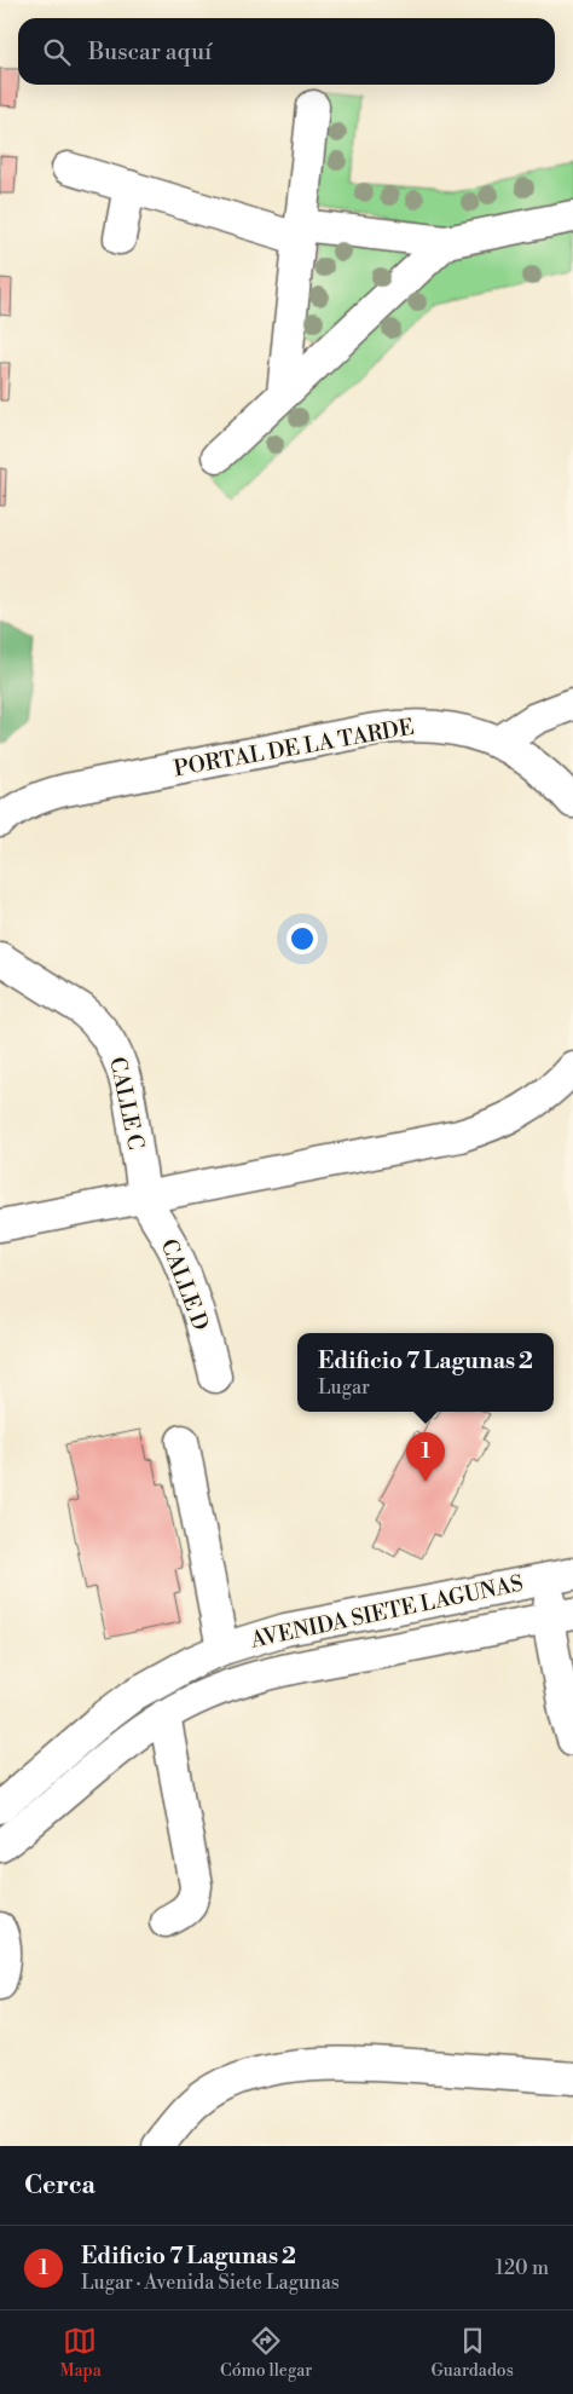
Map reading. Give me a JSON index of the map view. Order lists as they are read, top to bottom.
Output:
{
  "streets": {
    "street": [
      "PORTAL DE LA TARDE",
      "CALLE C",
      "CALLE D",
      "AVENIDA SIETE LAGUNAS"
    ]
  },
  "crossings": [
    ["CALLE C", "CALLE D"]
  ],
  "page": {
    "search": "Buscar aquí",
    "popup": ["Edificio 7 Lagunas 2", "Lugar"],
    "pins": "1",
    "heading": "Cerca",
    "list": [
      {
        "mark": "1",
        "name": "Edificio 7 Lagunas 2",
        "note": "Lugar · Avenida Siete Lagunas",
        "value": "120 m"
      }
    ],
    "nav": ["Mapa", "Cómo llegar", "Guardados"]
  }
}
